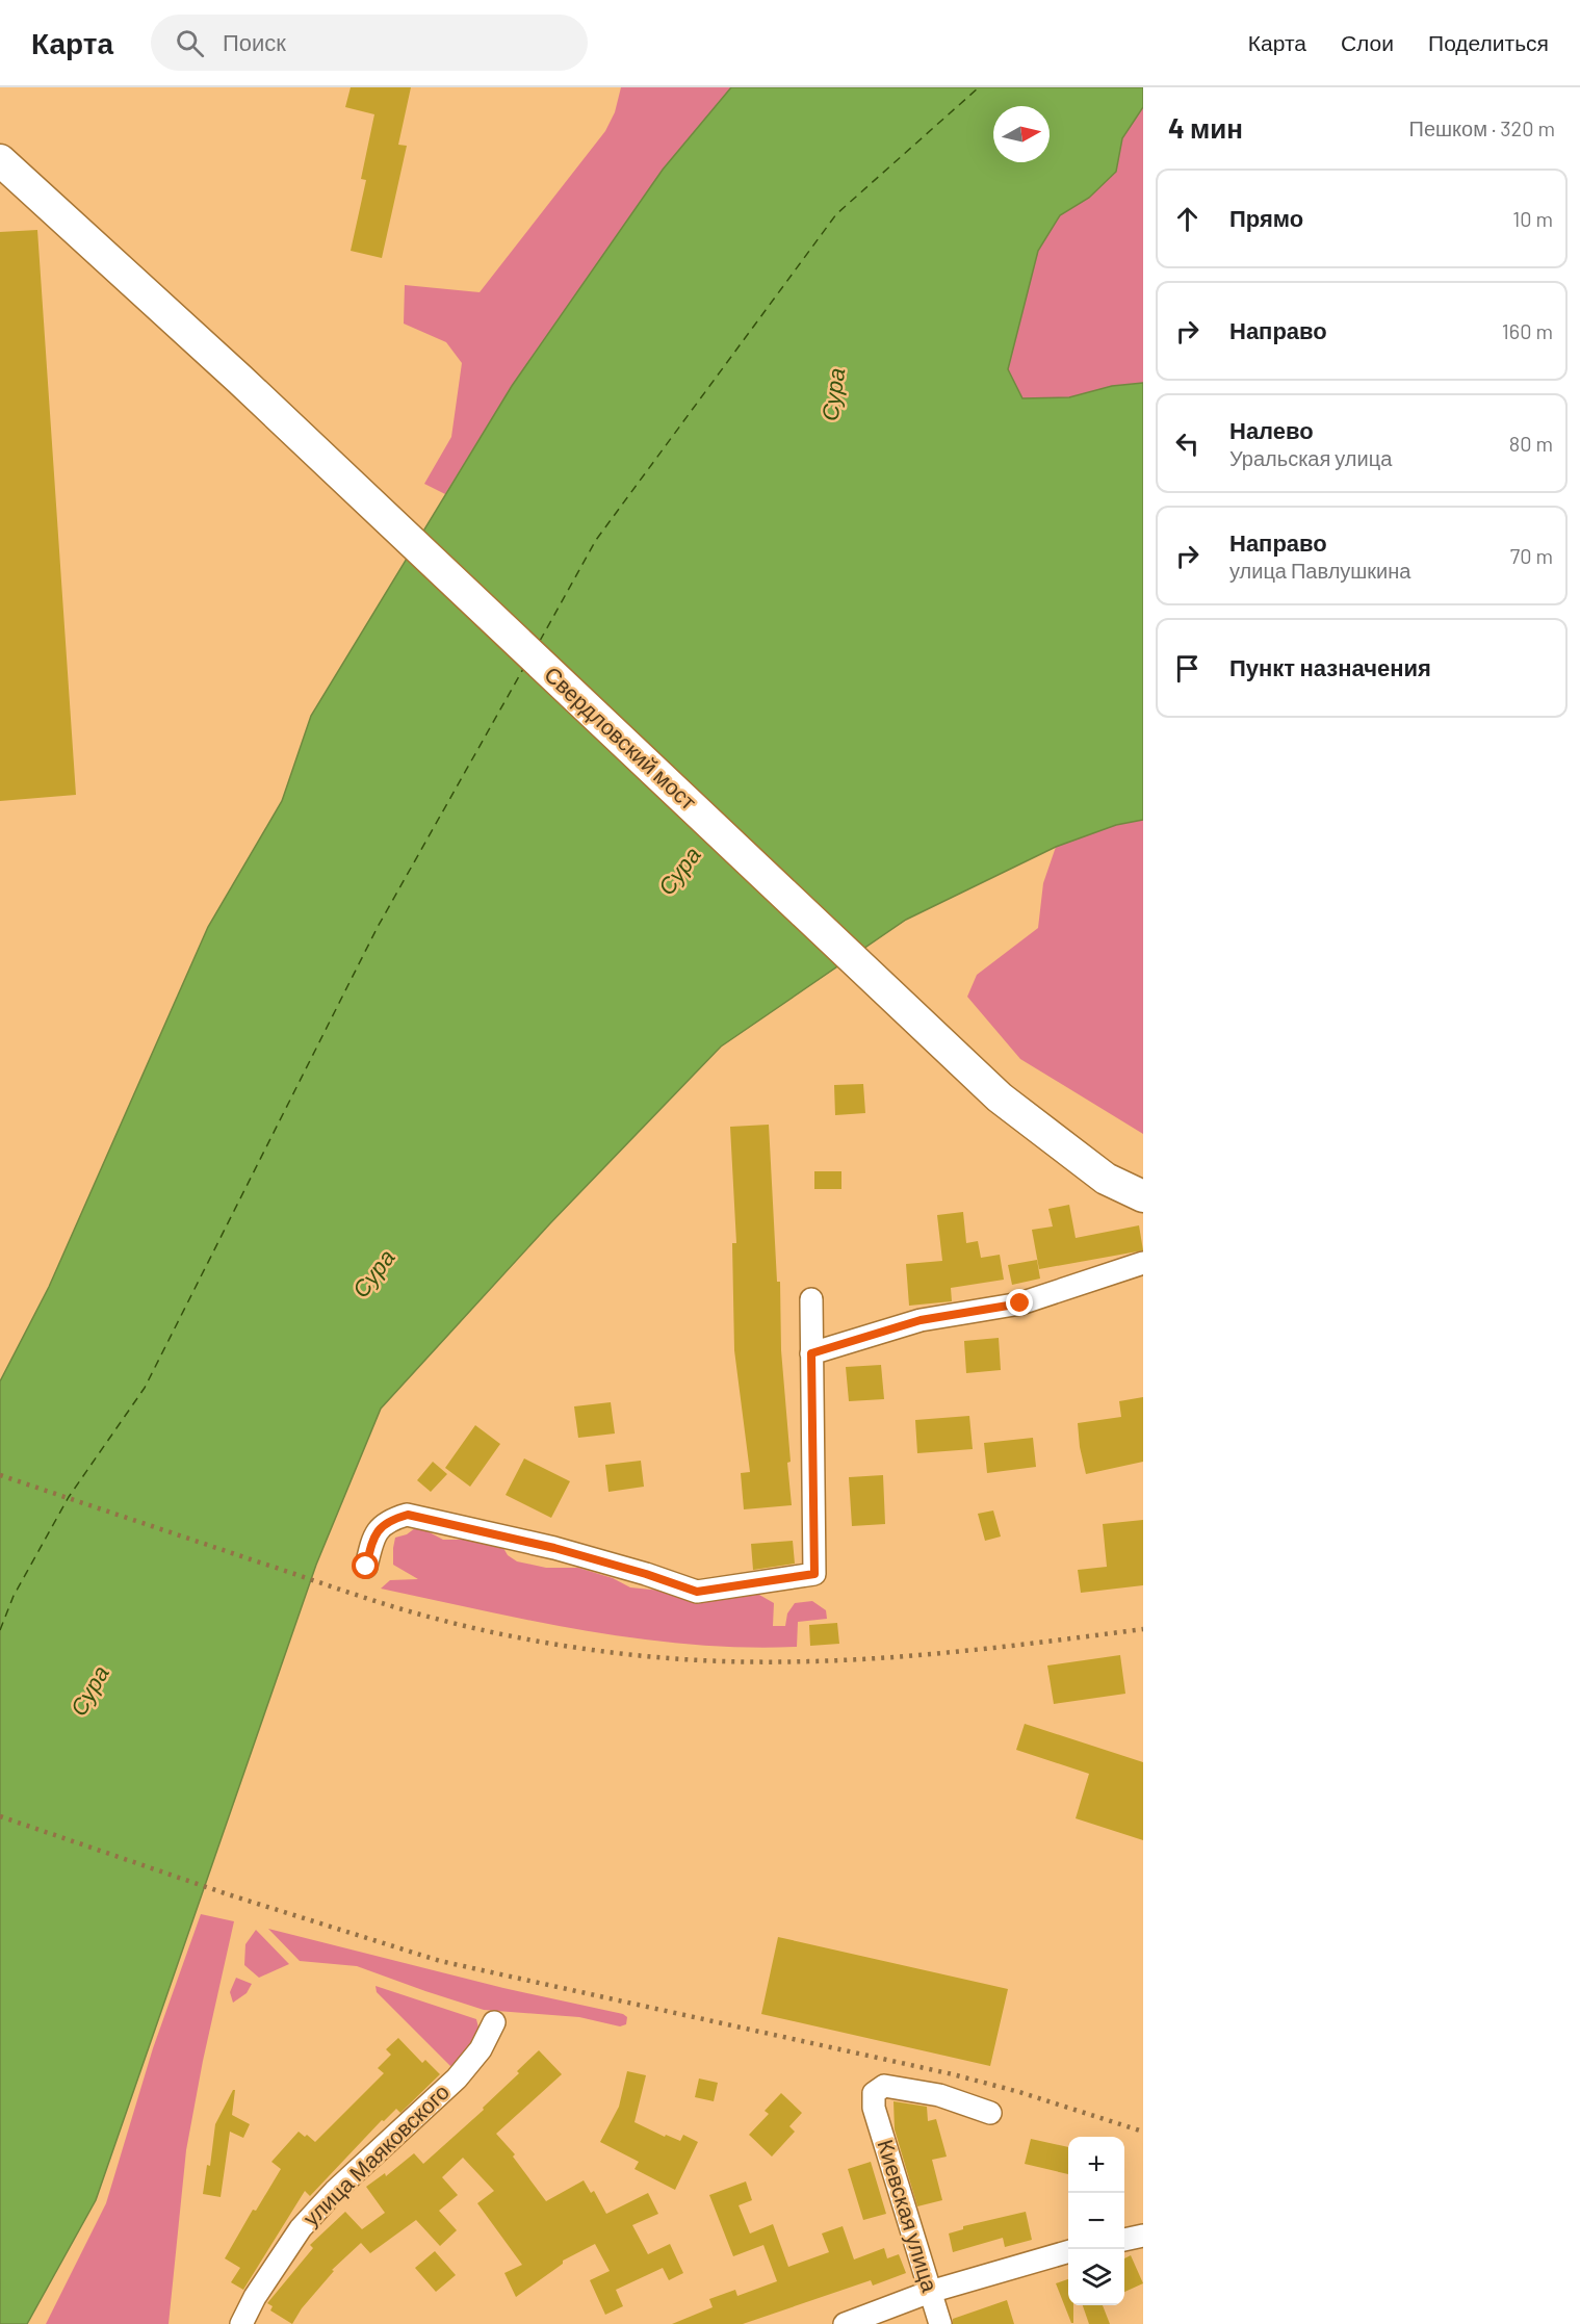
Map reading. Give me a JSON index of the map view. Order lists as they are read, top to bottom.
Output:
{
  "streets": {
    "main road": ["Свердловский мост"],
    "street": ["улица Маяковского", "Киевская улица"]
  },
  "water": ["Сура"],
  "north": "right",
  "page": {
    "header": "Карта",
    "search": "Поиск",
    "nav": ["Карта", "Слои", "Поделиться"],
    "heading": ["4 мин", "Пешком · 320 m"],
    "list": [
      ["Прямо", "10 m"],
      ["Направо", "160 m"],
      ["Налево", "Уральская улица", "80 m"],
      ["Направо", "улица Павлушкина", "70 m"],
      "Пункт назначения"
    ],
    "map_buttons": ["+", "−"]
  }
}
